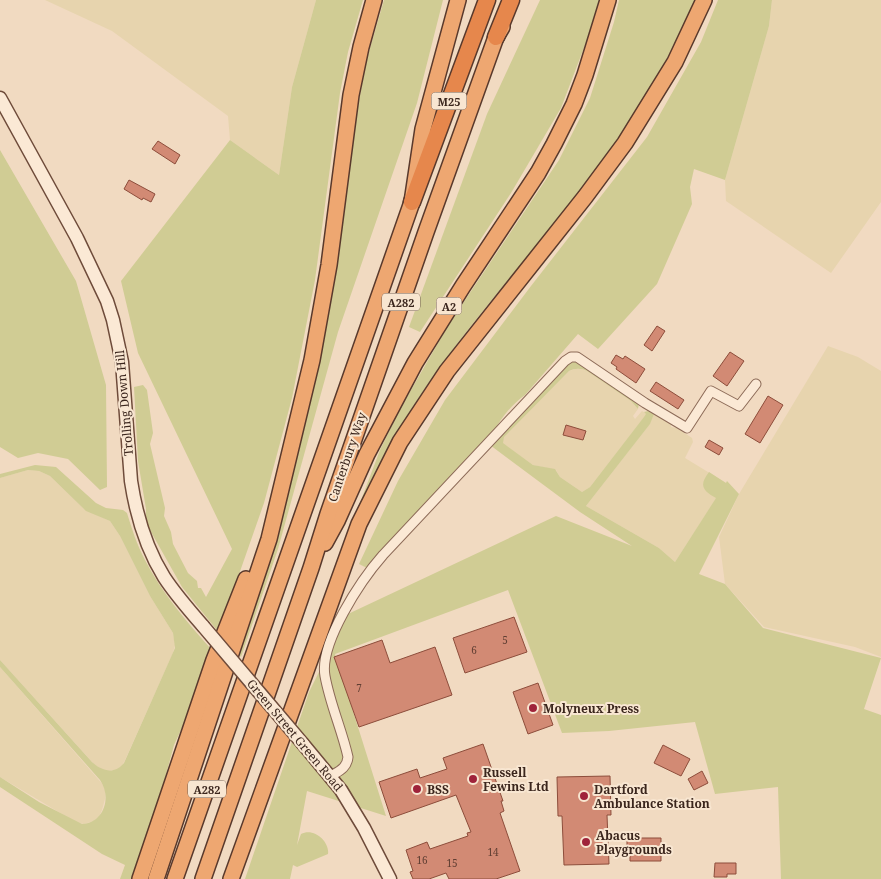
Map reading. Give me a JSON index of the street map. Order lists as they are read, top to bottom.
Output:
{
  "streets": {
    "highway": [
      "M25",
      "A282",
      "A2",
      "Canterbury Way"
    ],
    "main road": ["Trolling Down Hill", "Green Street Green Road"]
  },
  "crossings": [
    ["M25", "Canterbury Way"],
    ["A2", "Canterbury Way"],
    ["Trolling Down Hill", "Green Street Green Road"]
  ],
  "places": [
    "Molyneux Press",
    "Russell Fewins Ltd",
    "BSS",
    "Dartford Ambulance Station",
    "Abacus Playgrounds"
  ],
  "house_numbers": [
    "5",
    "6",
    "7",
    "14",
    "16",
    "15"
  ]
}
